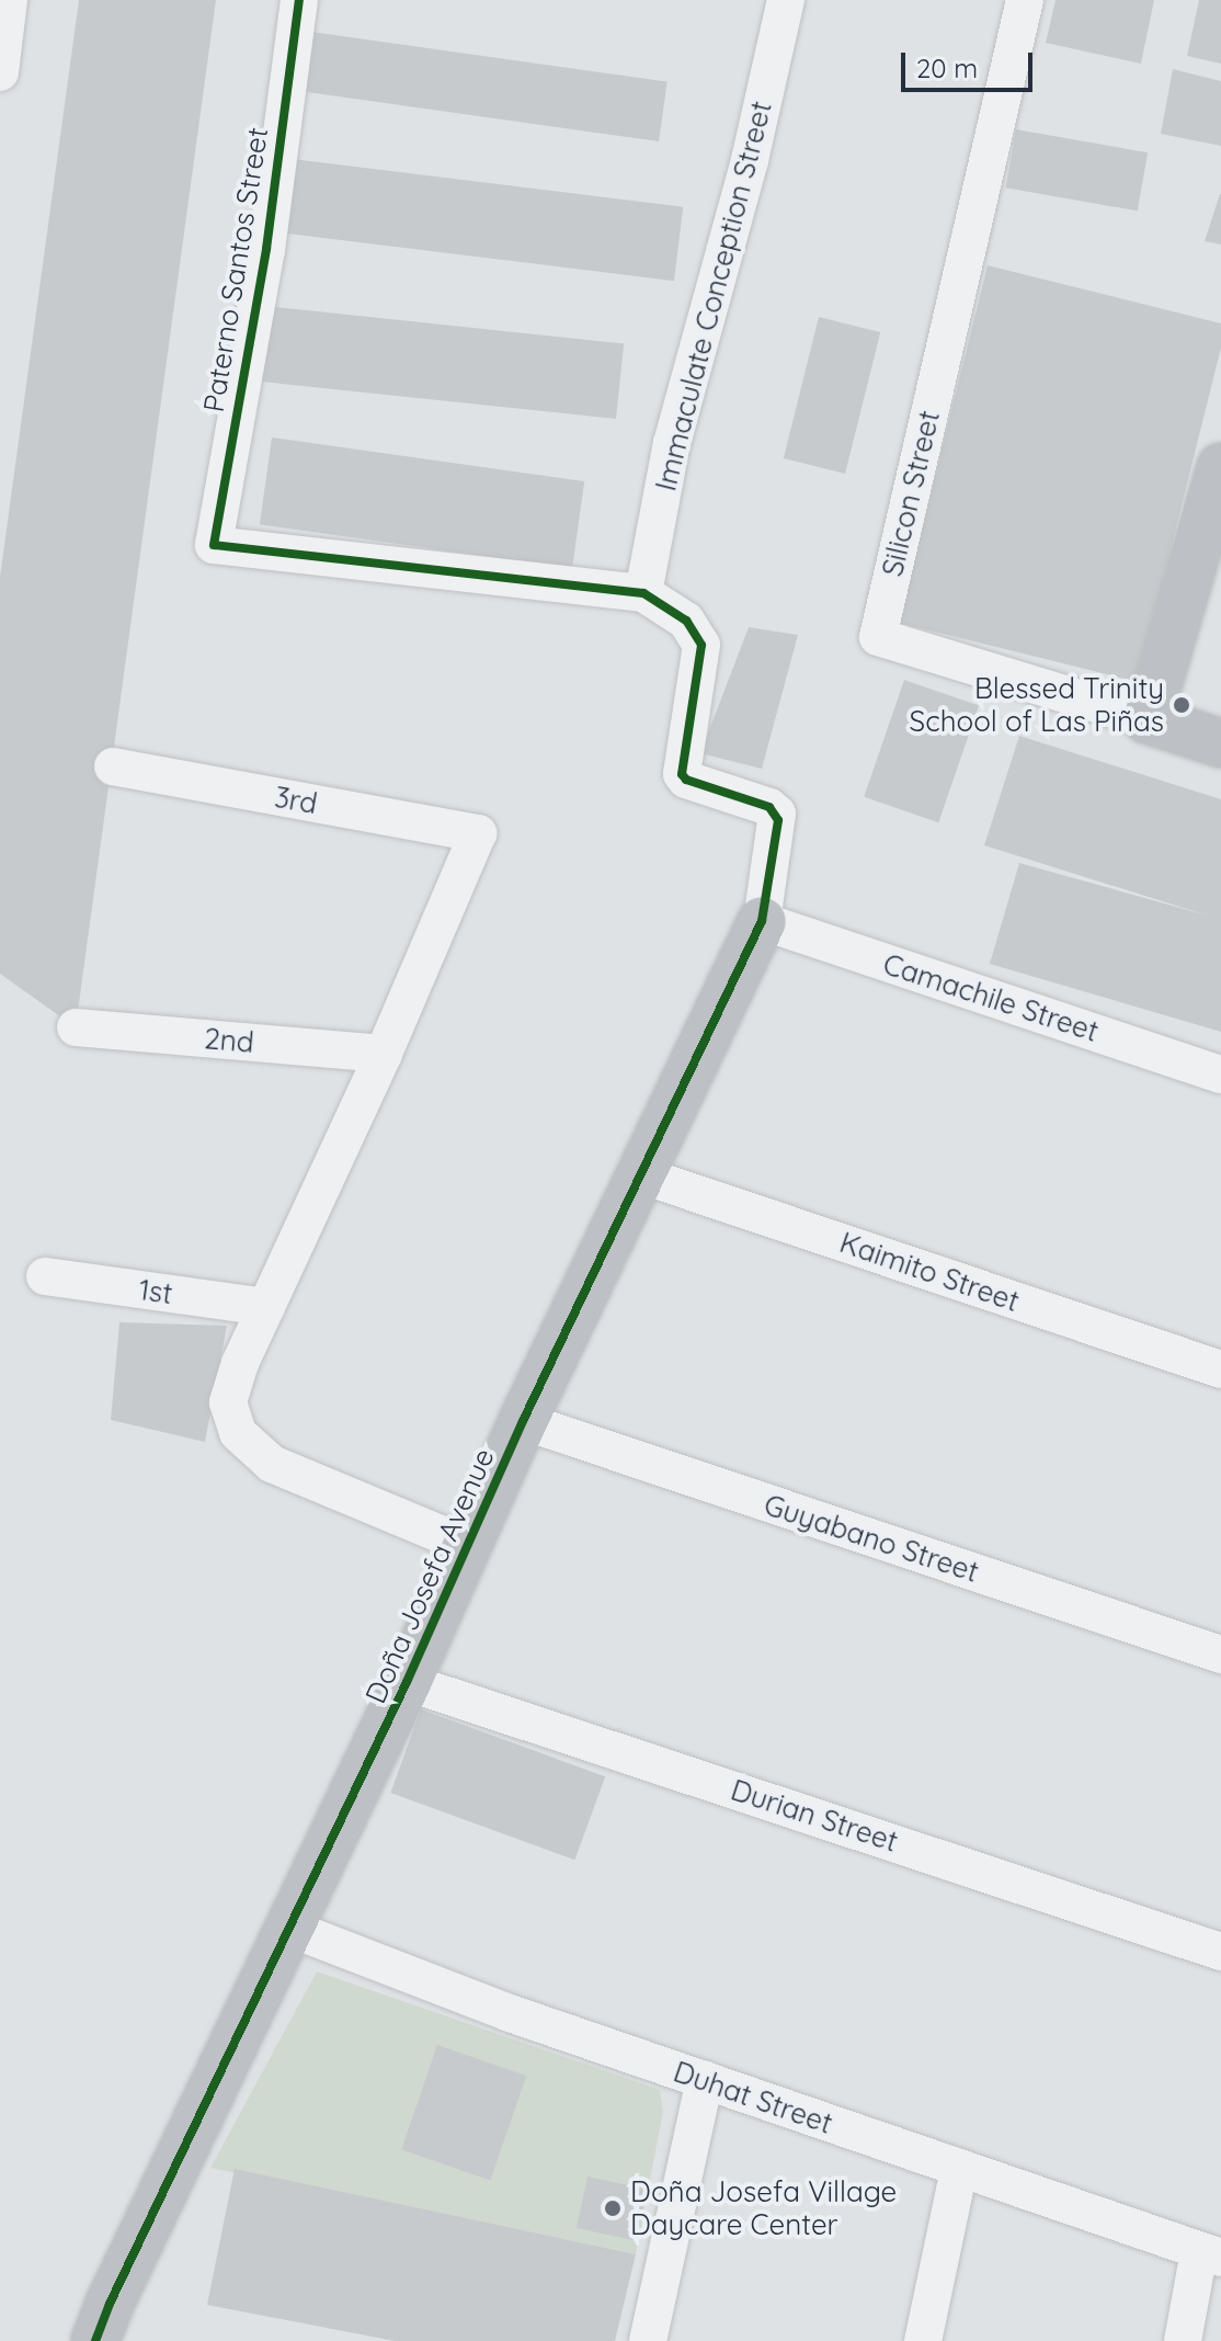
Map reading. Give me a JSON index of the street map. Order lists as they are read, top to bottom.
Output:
{
  "streets": {
    "street": [
      "Paterno Santos Street",
      "Immaculate Conception Street",
      "Silicon Street",
      "3rd",
      "Camachile Street",
      "2nd",
      "Kaimito Street",
      "1st",
      "Guyabano Street",
      "Doña Josefa Avenue",
      "Durian Street",
      "Duhat Street"
    ]
  },
  "crossings": [
    ["Paterno Santos Street", "Immaculate Conception Street"],
    ["Paterno Santos Street", "Doña Josefa Avenue"],
    ["Immaculate Conception Street", "Doña Josefa Avenue"],
    ["3rd", "2nd"],
    ["Camachile Street", "Doña Josefa Avenue"],
    ["Kaimito Street", "Doña Josefa Avenue"],
    ["Guyabano Street", "Doña Josefa Avenue"],
    ["Doña Josefa Avenue", "Durian Street"],
    ["Doña Josefa Avenue", "Duhat Street"]
  ],
  "places": ["Blessed Trinity School of Las Piñas", "Doña Josefa Village Daycare Center"],
  "scale_bar": "20 m"
}
